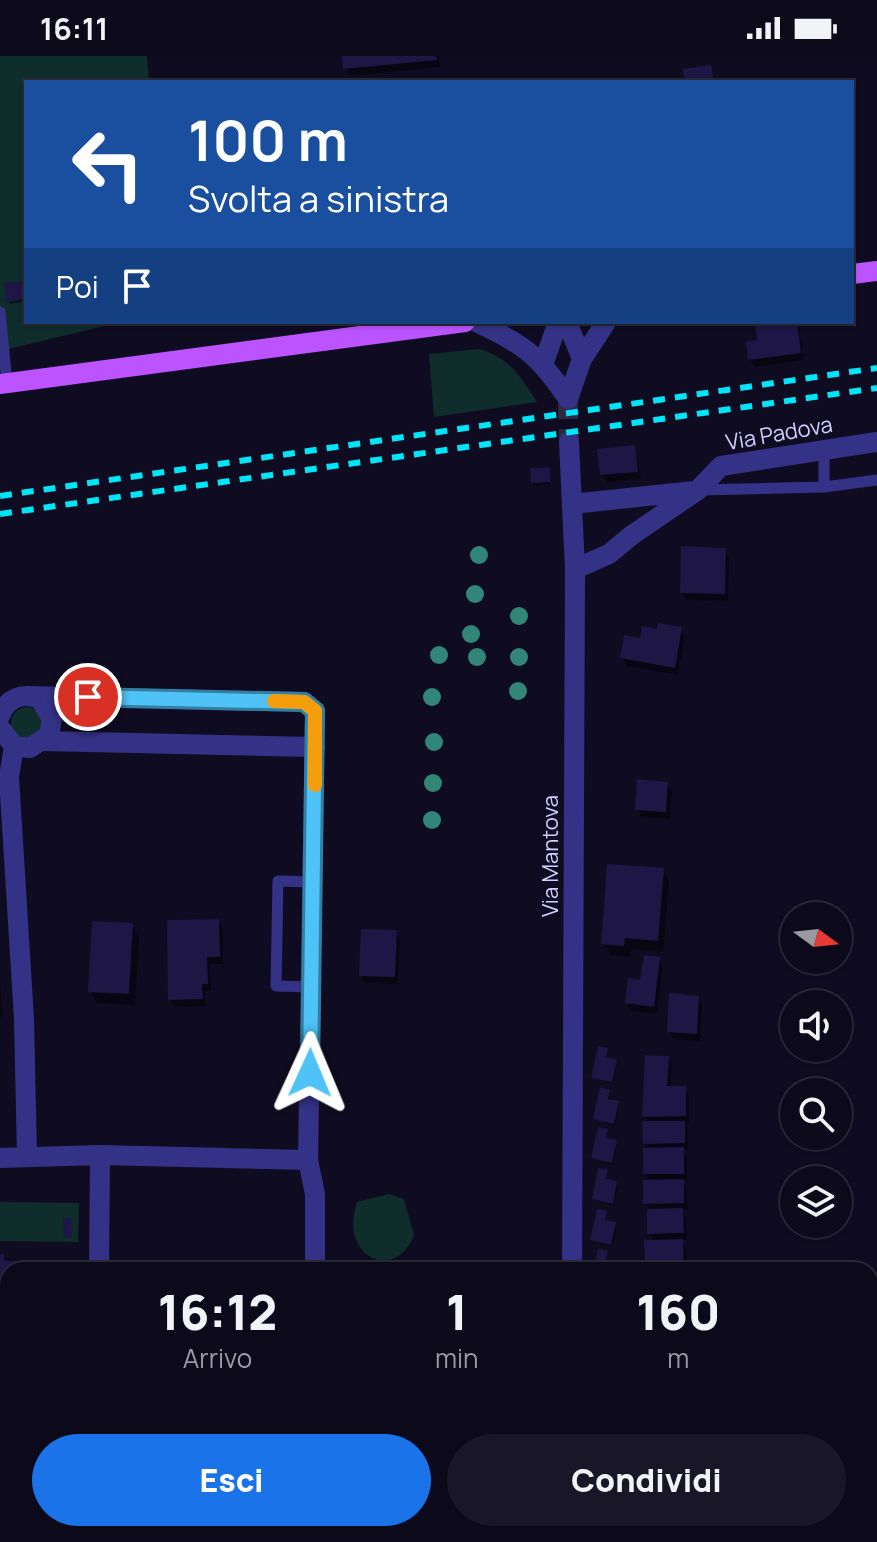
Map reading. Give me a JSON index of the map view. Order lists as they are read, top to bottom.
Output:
{
  "streets": {
    "street": ["Via Padova", "Via Mantova"]
  },
  "crossings": [
    ["Via Padova", "Via Mantova"]
  ],
  "north": "right",
  "page": {
    "status": "16:11",
    "turn": ["100 m", "Svolta a sinistra"],
    "then": "Poi",
    "eta": [
      "16:12",
      "Arrivo",
      "1",
      "min",
      "160",
      "m"
    ],
    "buttons": ["Esci", "Condividi"]
  }
}
